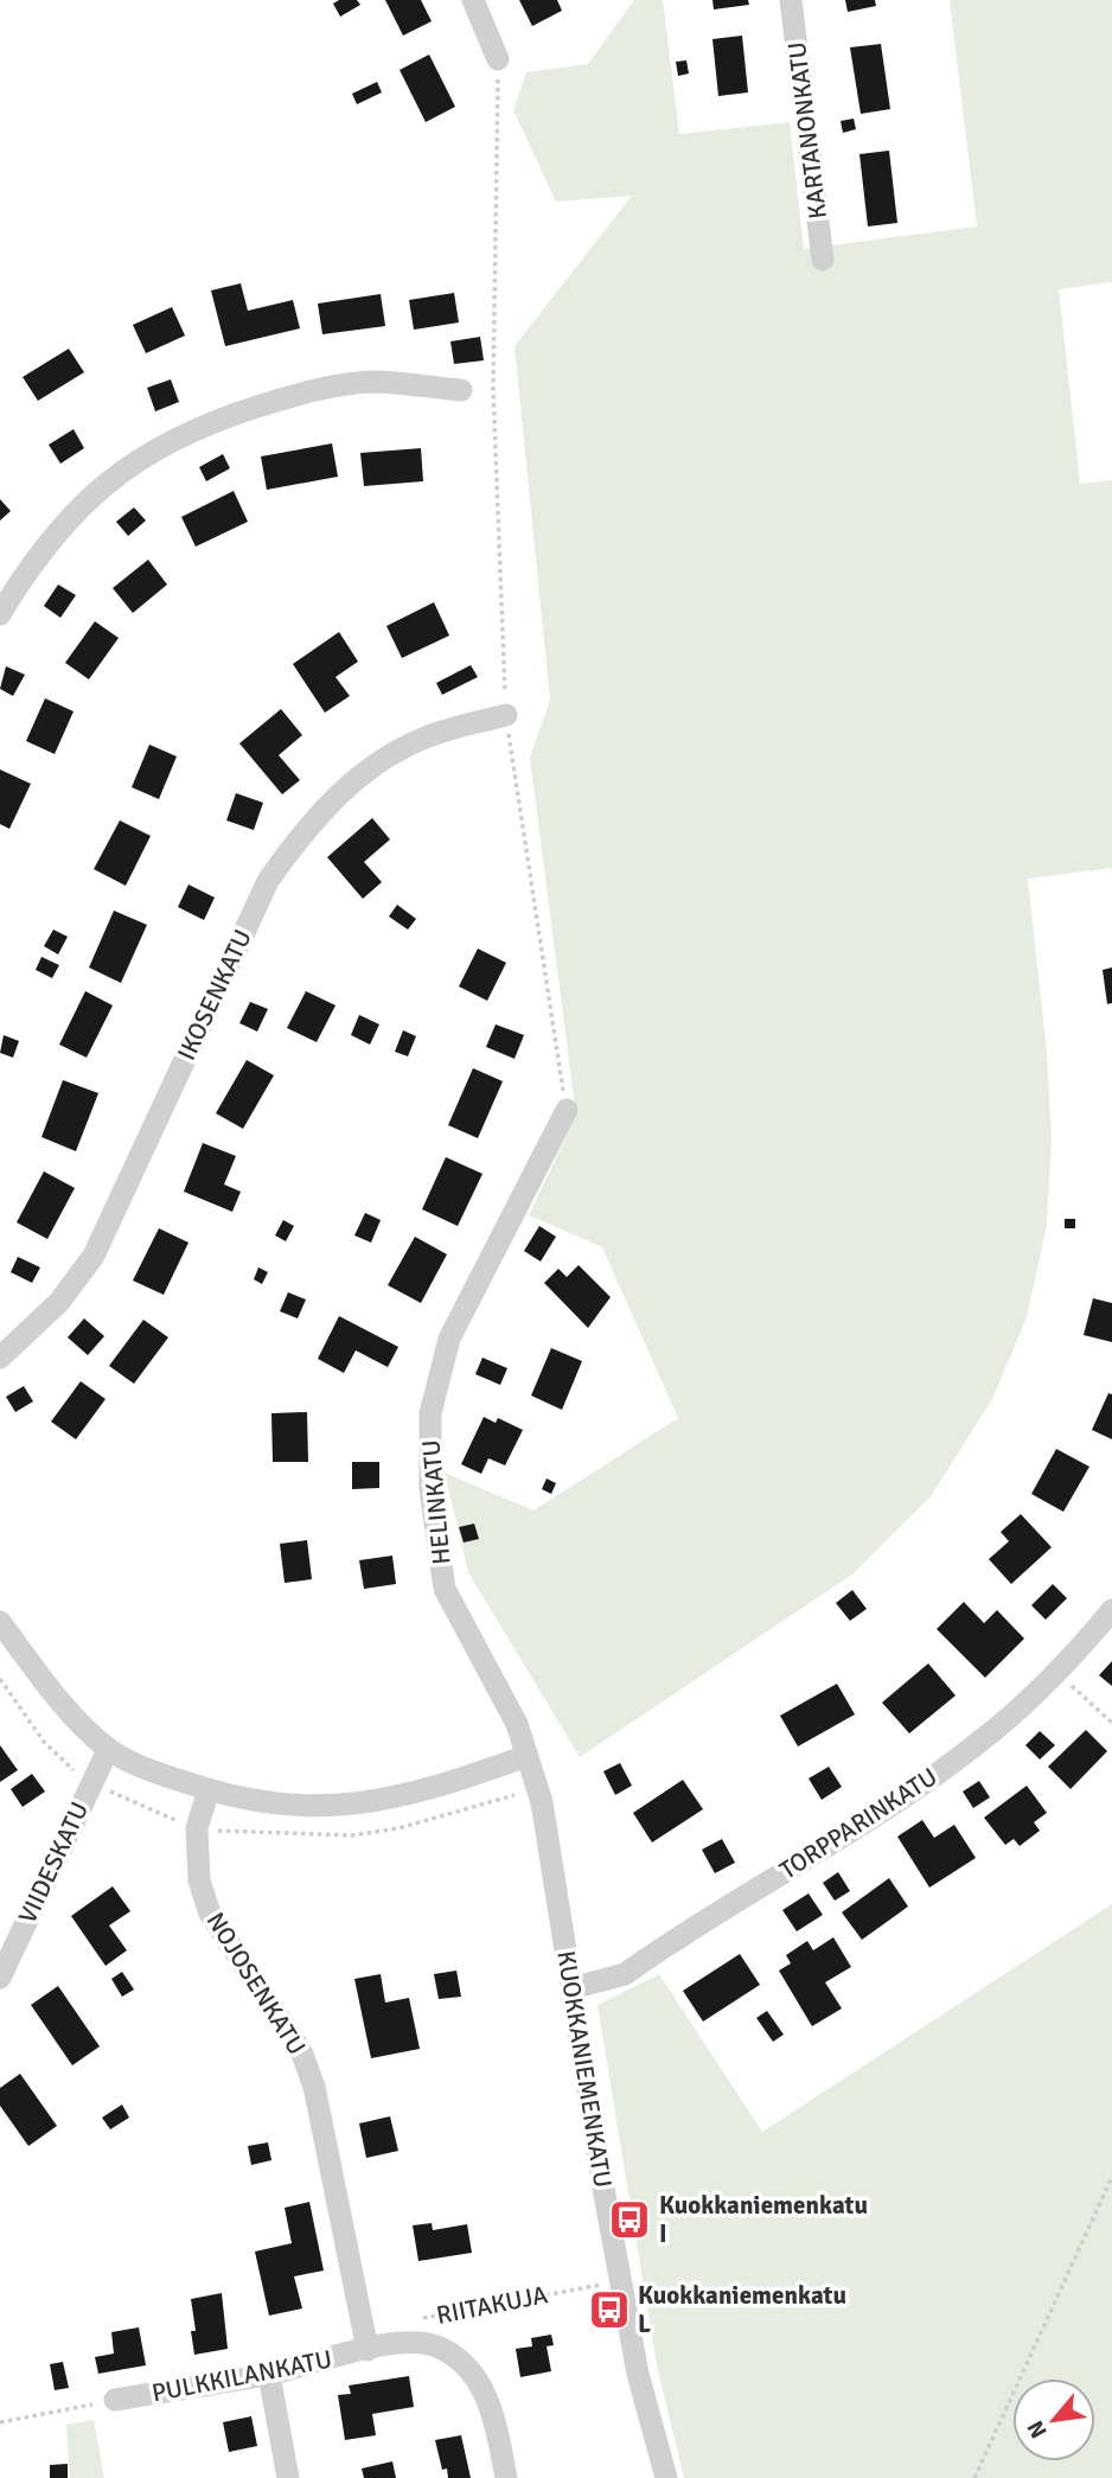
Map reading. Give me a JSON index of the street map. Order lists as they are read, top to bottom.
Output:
{
  "streets": {
    "street": [
      "KARTANONKATU",
      "IKOSENKATU",
      "HELINKATU",
      "TORPPARINKATU",
      "VIIDESKATU",
      "NOJOSENKATU",
      "KUOKKANIEMENKATU",
      "PULKKILANKATU"
    ],
    "path": ["RIITAKUJA"]
  },
  "crossings": [
    ["HELINKATU", "KUOKKANIEMENKATU"],
    ["TORPPARINKATU", "KUOKKANIEMENKATU"],
    ["NOJOSENKATU", "PULKKILANKATU"],
    ["KUOKKANIEMENKATU", "RIITAKUJA"]
  ],
  "places": {
    "bus stop": ["Kuokkaniemenkatu I", "Kuokkaniemenkatu L"]
  },
  "north": "bottom left"
}
